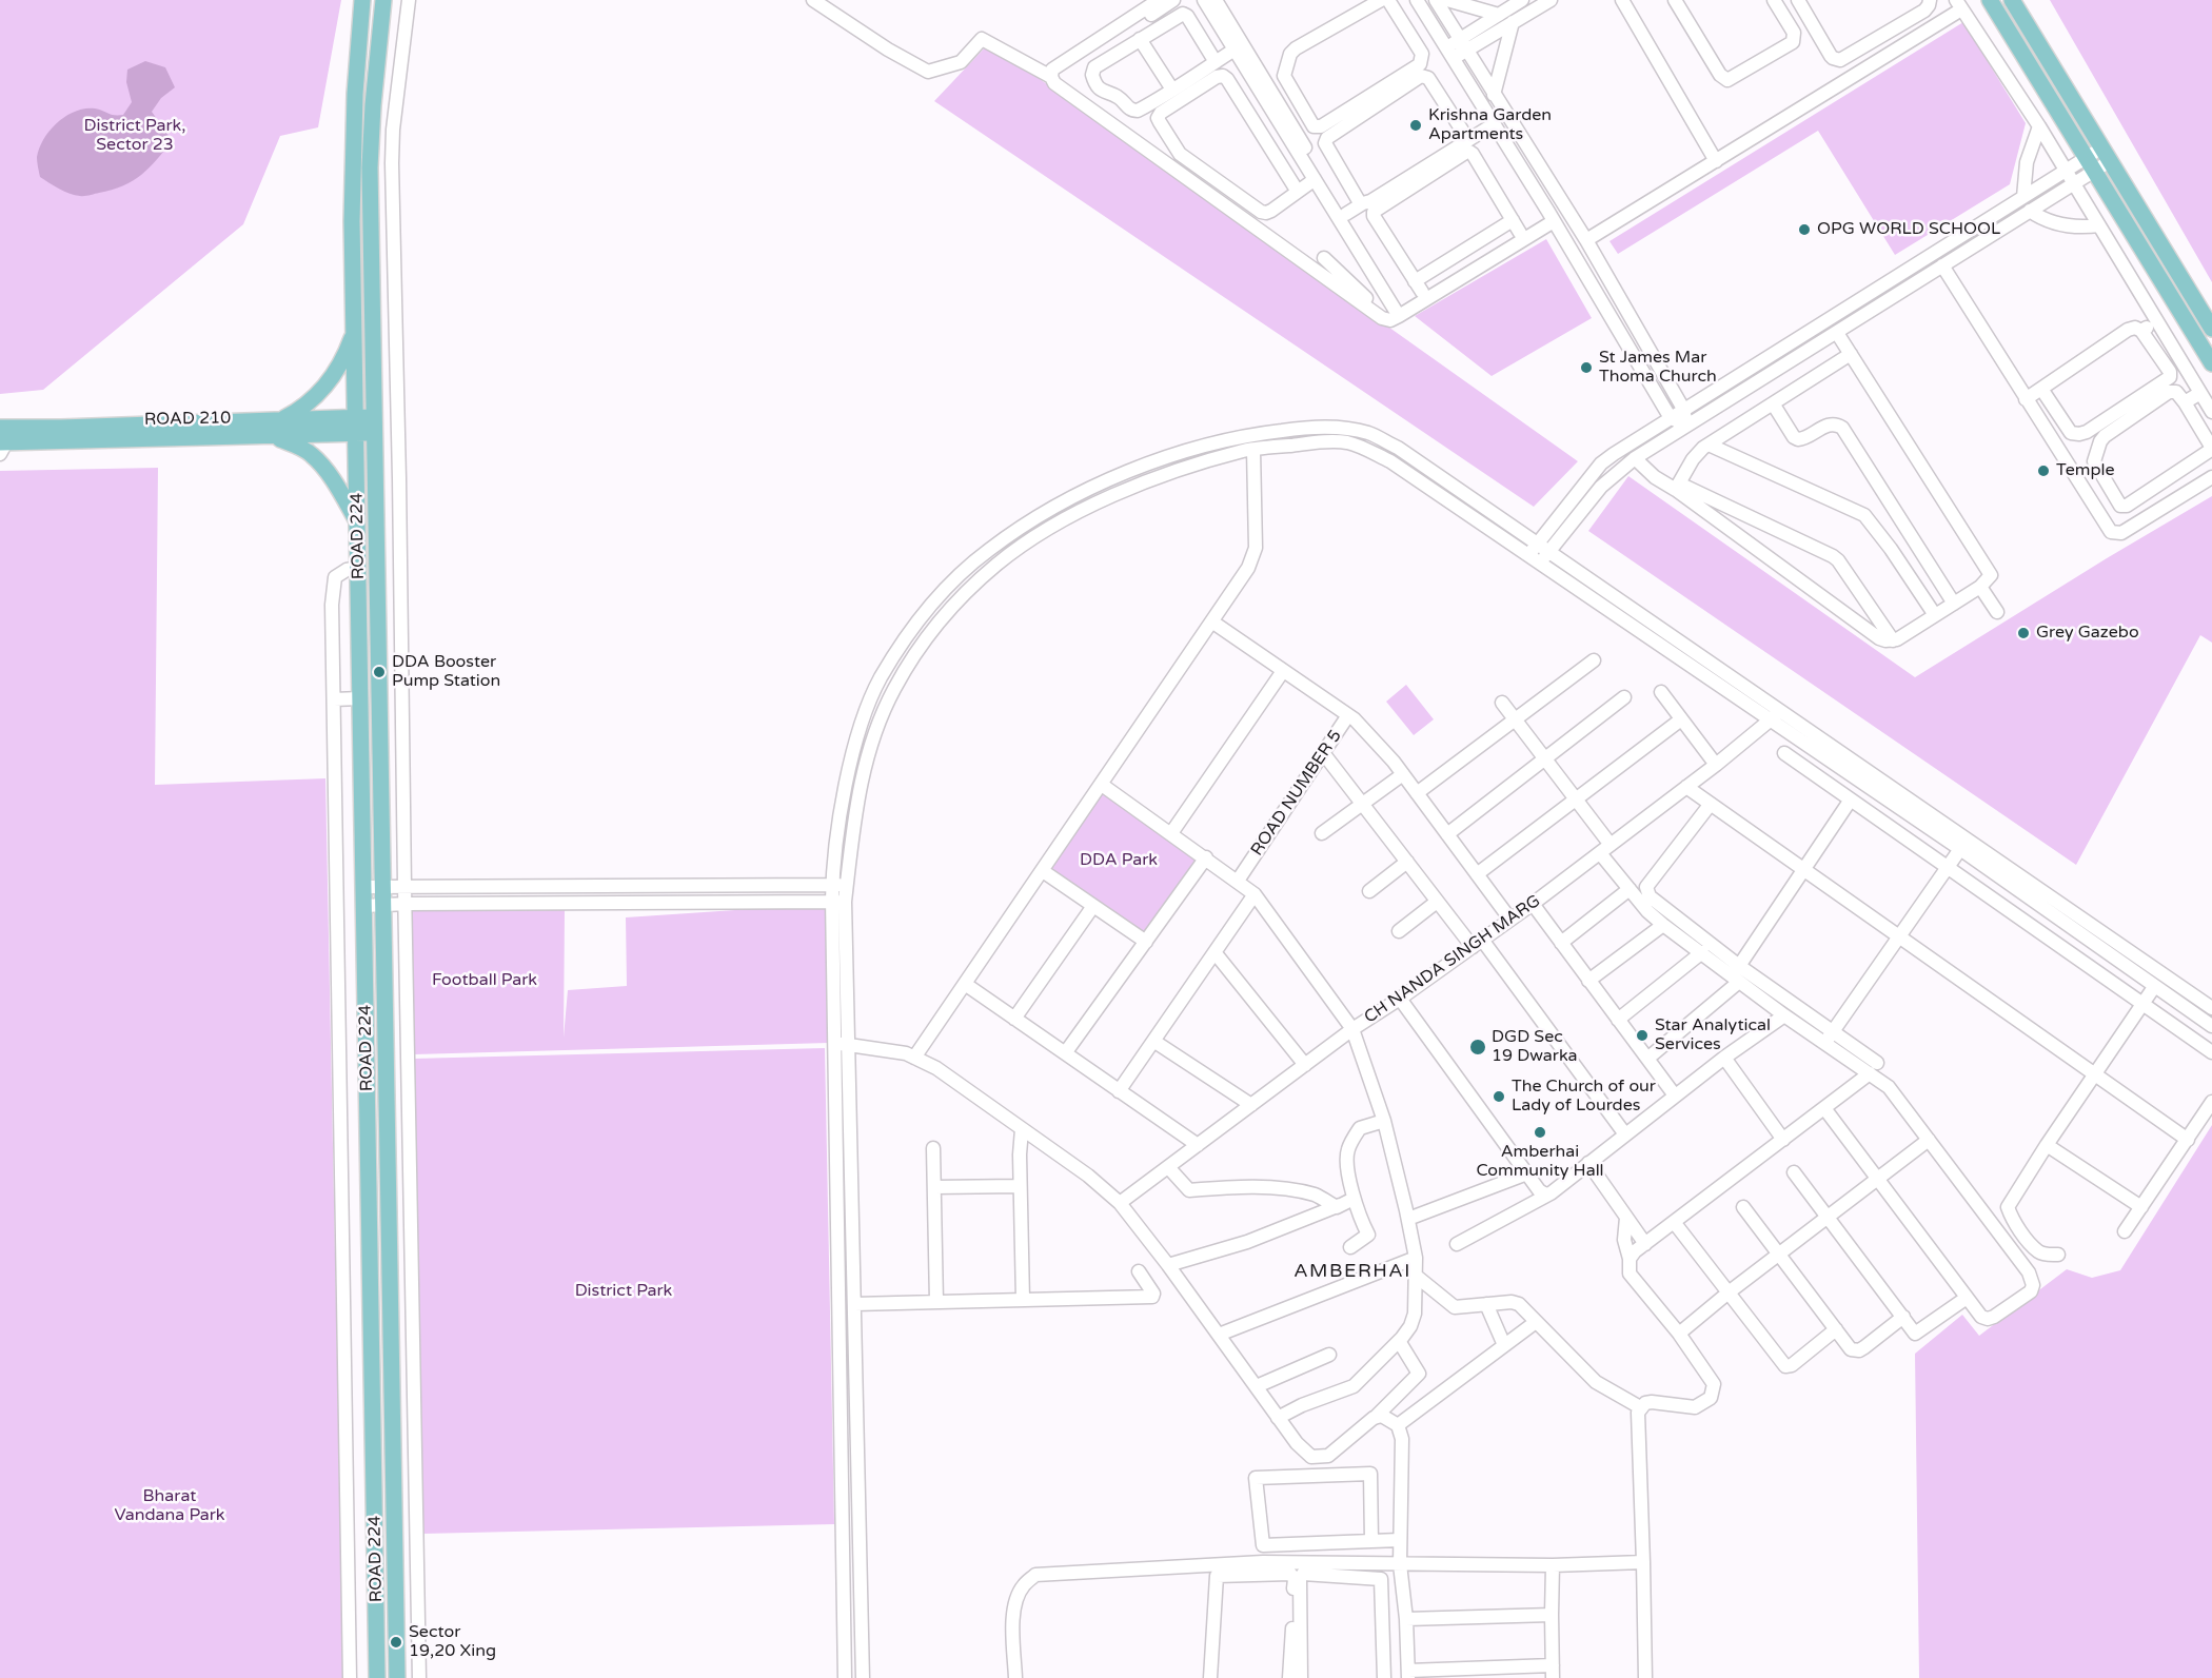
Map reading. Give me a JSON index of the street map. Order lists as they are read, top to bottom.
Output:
{
  "streets": {
    "main road": ["ROAD 210", "ROAD 224"],
    "street": ["ROAD NUMBER 5", "CH NANDA SINGH MARG"]
  },
  "crossings": [
    ["ROAD 210", "ROAD 224"]
  ],
  "districts": ["AMBERHAI"],
  "parks": [
    "District Park, Sector 23",
    "DDA Park",
    "Football Park",
    "District Park",
    "Bharat Vandana Park"
  ],
  "places": [
    "Krishna Garden Apartments",
    "OPG WORLD SCHOOL",
    "St James Mar Thoma Church",
    "Temple",
    "Grey Gazebo",
    "DDA Booster Pump Station",
    "Star Analytical Services",
    "DGD Sec 19 Dwarka",
    "The Church of our Lady of Lourdes",
    "Amberhai Community Hall",
    "Sector 19,20 Xing"
  ]
}
